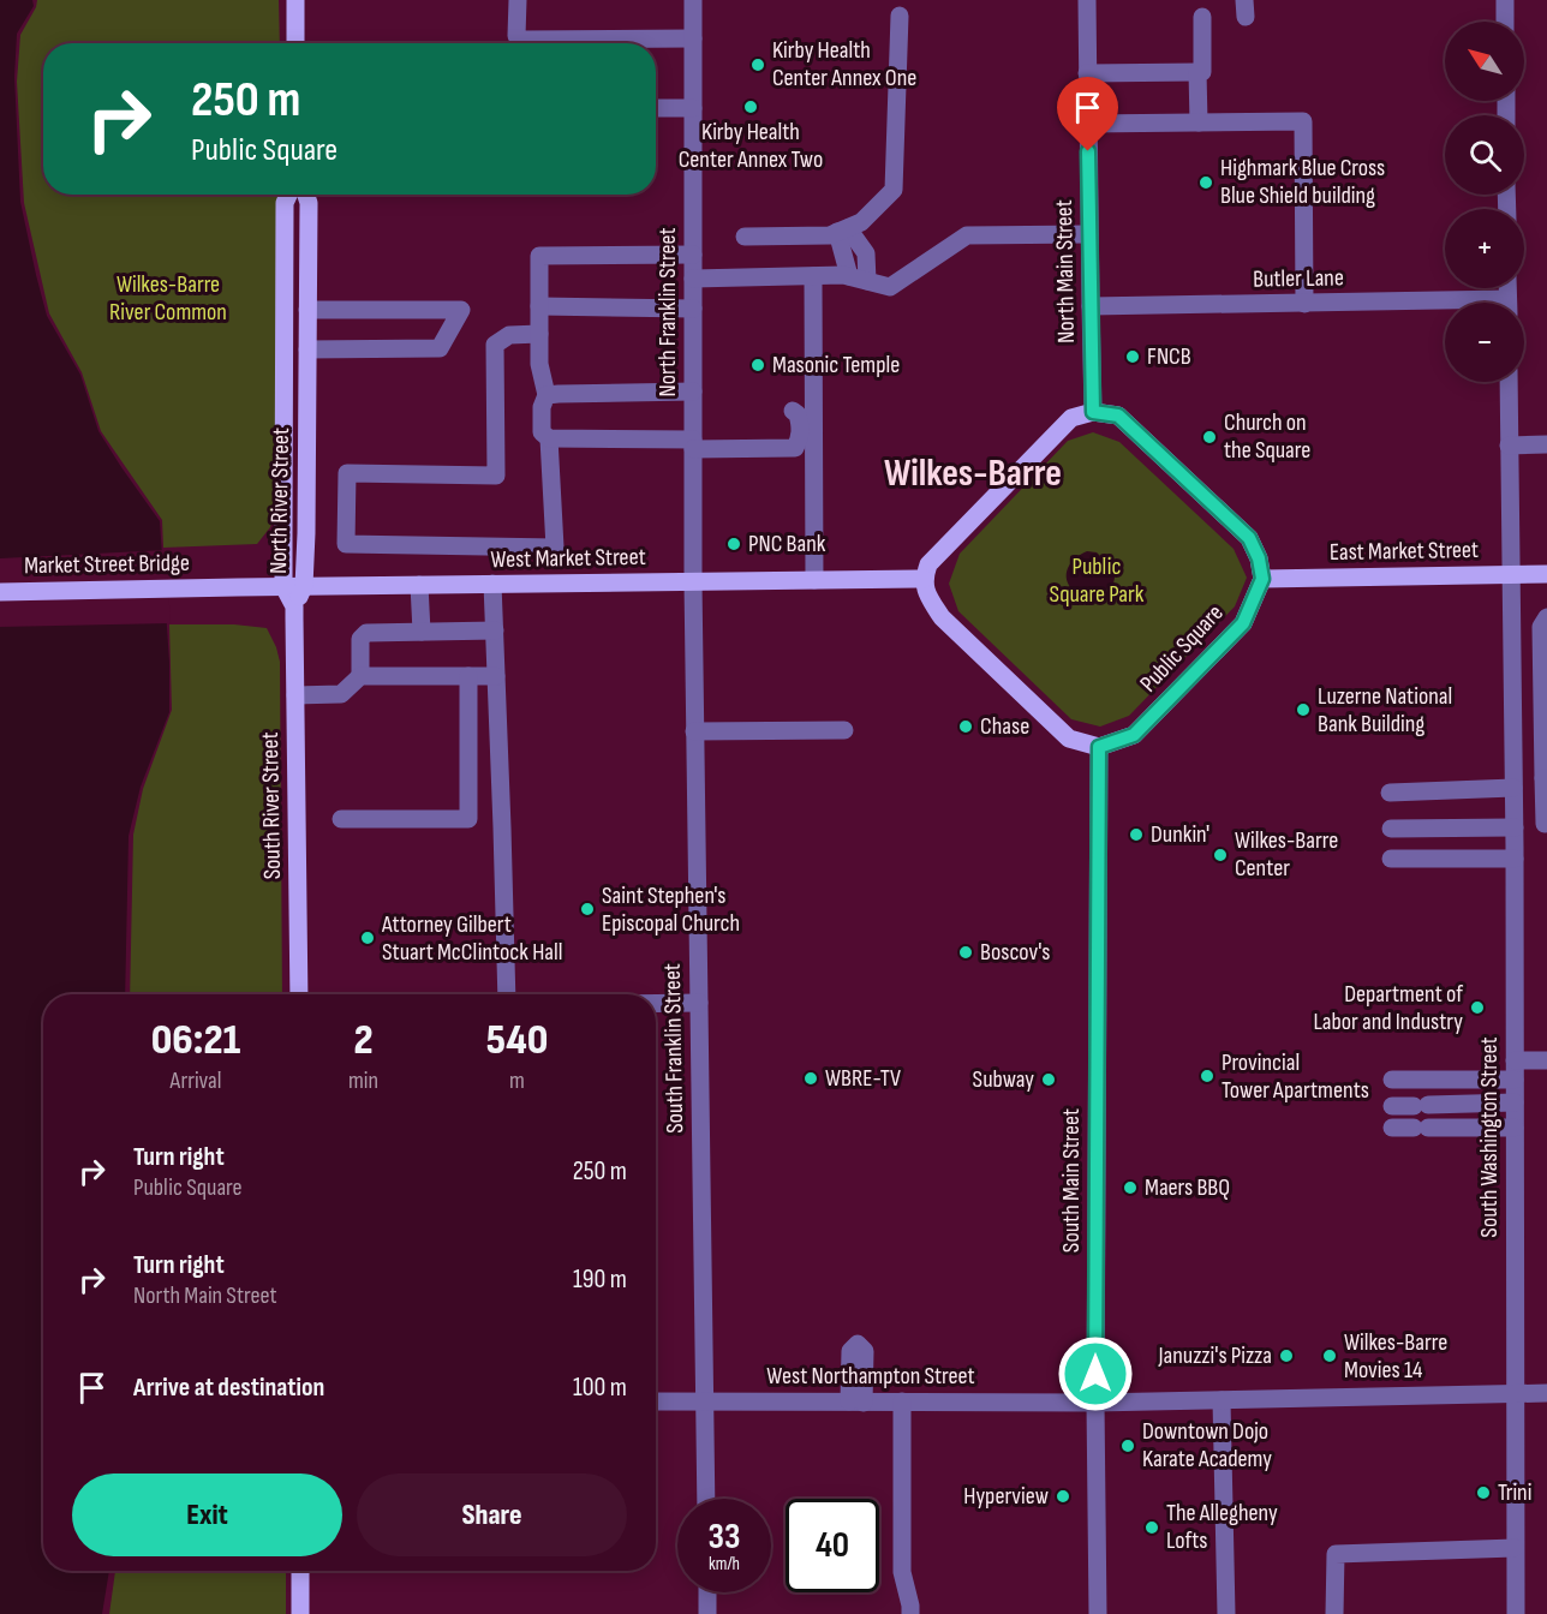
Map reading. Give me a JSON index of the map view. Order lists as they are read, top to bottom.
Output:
{
  "streets": {
    "main road": [
      "North River Street",
      "East Market Street",
      "West Market Street",
      "Market Street Bridge",
      "Public Square",
      "South River Street"
    ],
    "street": [
      "North Main Street",
      "Butler Lane",
      "North Franklin Street",
      "South Franklin Street",
      "South Washington Street",
      "South Main Street",
      "West Northampton Street"
    ]
  },
  "crossings": [
    ["North Main Street", "Butler Lane"],
    ["North Franklin Street", "West Market Street"],
    ["North Franklin Street", "South Franklin Street"],
    ["North River Street", "West Market Street"],
    ["North River Street", "South River Street"],
    ["East Market Street", "Public Square"],
    ["East Market Street", "South Washington Street"],
    ["West Market Street", "Market Street Bridge"],
    ["West Market Street", "South Franklin Street"],
    ["Public Square", "South Main Street"],
    ["South Franklin Street", "West Northampton Street"],
    ["South Washington Street", "West Northampton Street"],
    ["South Main Street", "West Northampton Street"]
  ],
  "districts": ["Wilkes-Barre"],
  "parks": ["Wilkes-Barre River Common", "Public Square Park"],
  "places": [
    "Kirby Health Center Annex One",
    "Kirby Health Center Annex Two",
    "Highmark Blue Cross Blue Shield building",
    "FNCB",
    "Masonic Temple",
    "Church on the Square",
    "PNC Bank",
    "Luzerne National Bank Building",
    "Chase",
    "Dunkin'",
    "Wilkes-Barre Center",
    "Saint Stephen's Episcopal Church",
    "Attorney Gilbert Stuart McClintock Hall",
    "Boscov's",
    "Department of Labor and Industry",
    "Provincial Tower Apartments",
    "WBRE-TV",
    "Subway",
    "Maers BBQ",
    "Januzzi's Pizza",
    "Wilkes-Barre Movies 14",
    "Downtown Dojo Karate Academy",
    "Trini",
    "Hyperview",
    "The Allegheny Lofts"
  ],
  "north": "top left",
  "page": {
    "map_buttons": ["+", "−"],
    "turn": ["250 m", "Public Square"],
    "eta": [
      "06:21",
      "Arrival",
      "2",
      "min",
      "540",
      "m"
    ],
    "list": [
      {
        "name": "Turn right",
        "note": "Public Square",
        "value": "250 m"
      },
      {
        "name": "Turn right",
        "note": "North Main Street",
        "value": "190 m"
      },
      {
        "name": "Arrive at destination",
        "value": "100 m"
      }
    ],
    "buttons": ["Exit", "Share"],
    "speed": "33 km/h",
    "limit": "40"
  }
}
